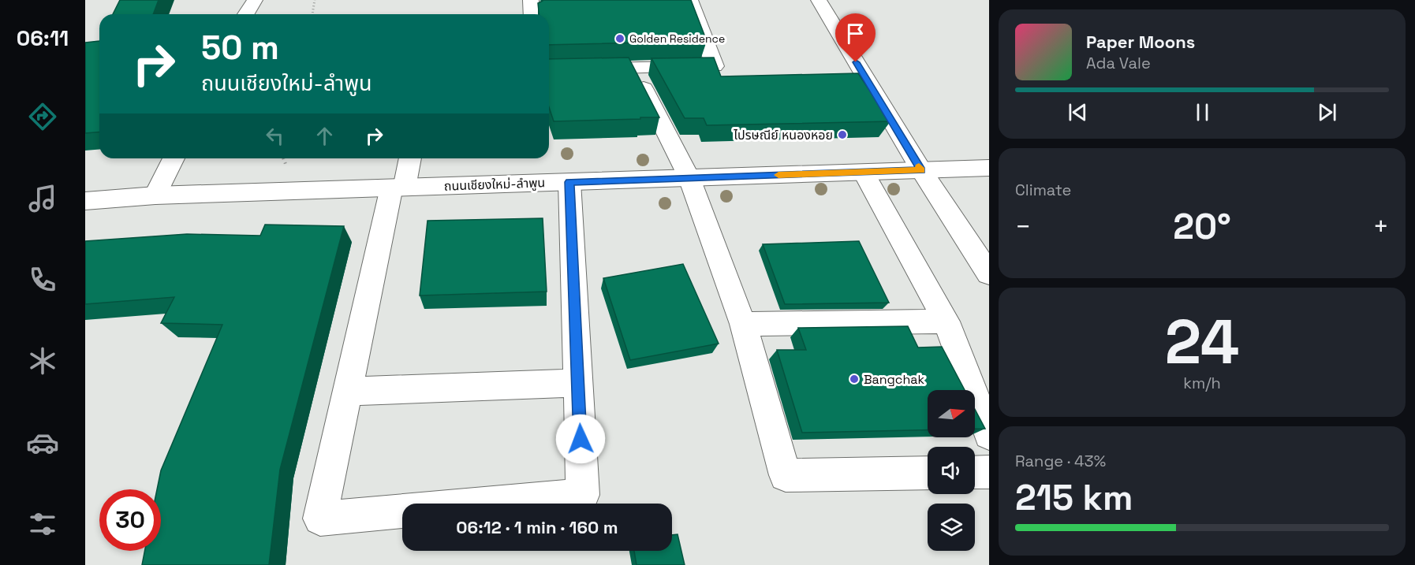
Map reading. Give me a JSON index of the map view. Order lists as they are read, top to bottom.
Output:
{
  "streets": {
    "street": ["ถนนเชียงใหม่-ลำพูน"]
  },
  "places": ["Golden Residence", "ไปรษณีย์ หนองหอย", "Bangchak"],
  "north": "right",
  "page": {
    "tabs": "06:11",
    "turn": ["50 m", "ถนนเชียงใหม่-ลำพูน"],
    "song": ["Paper Moons", "Ada Vale"],
    "tile": [
      "Climate",
      ["24", "km/h"],
      ["Range · 43%", "215 km"]
    ],
    "heat": ["−", "20°", "+"],
    "limit": "30",
    "trip": "06:12 · 1 min · 160 m"
  }
}
